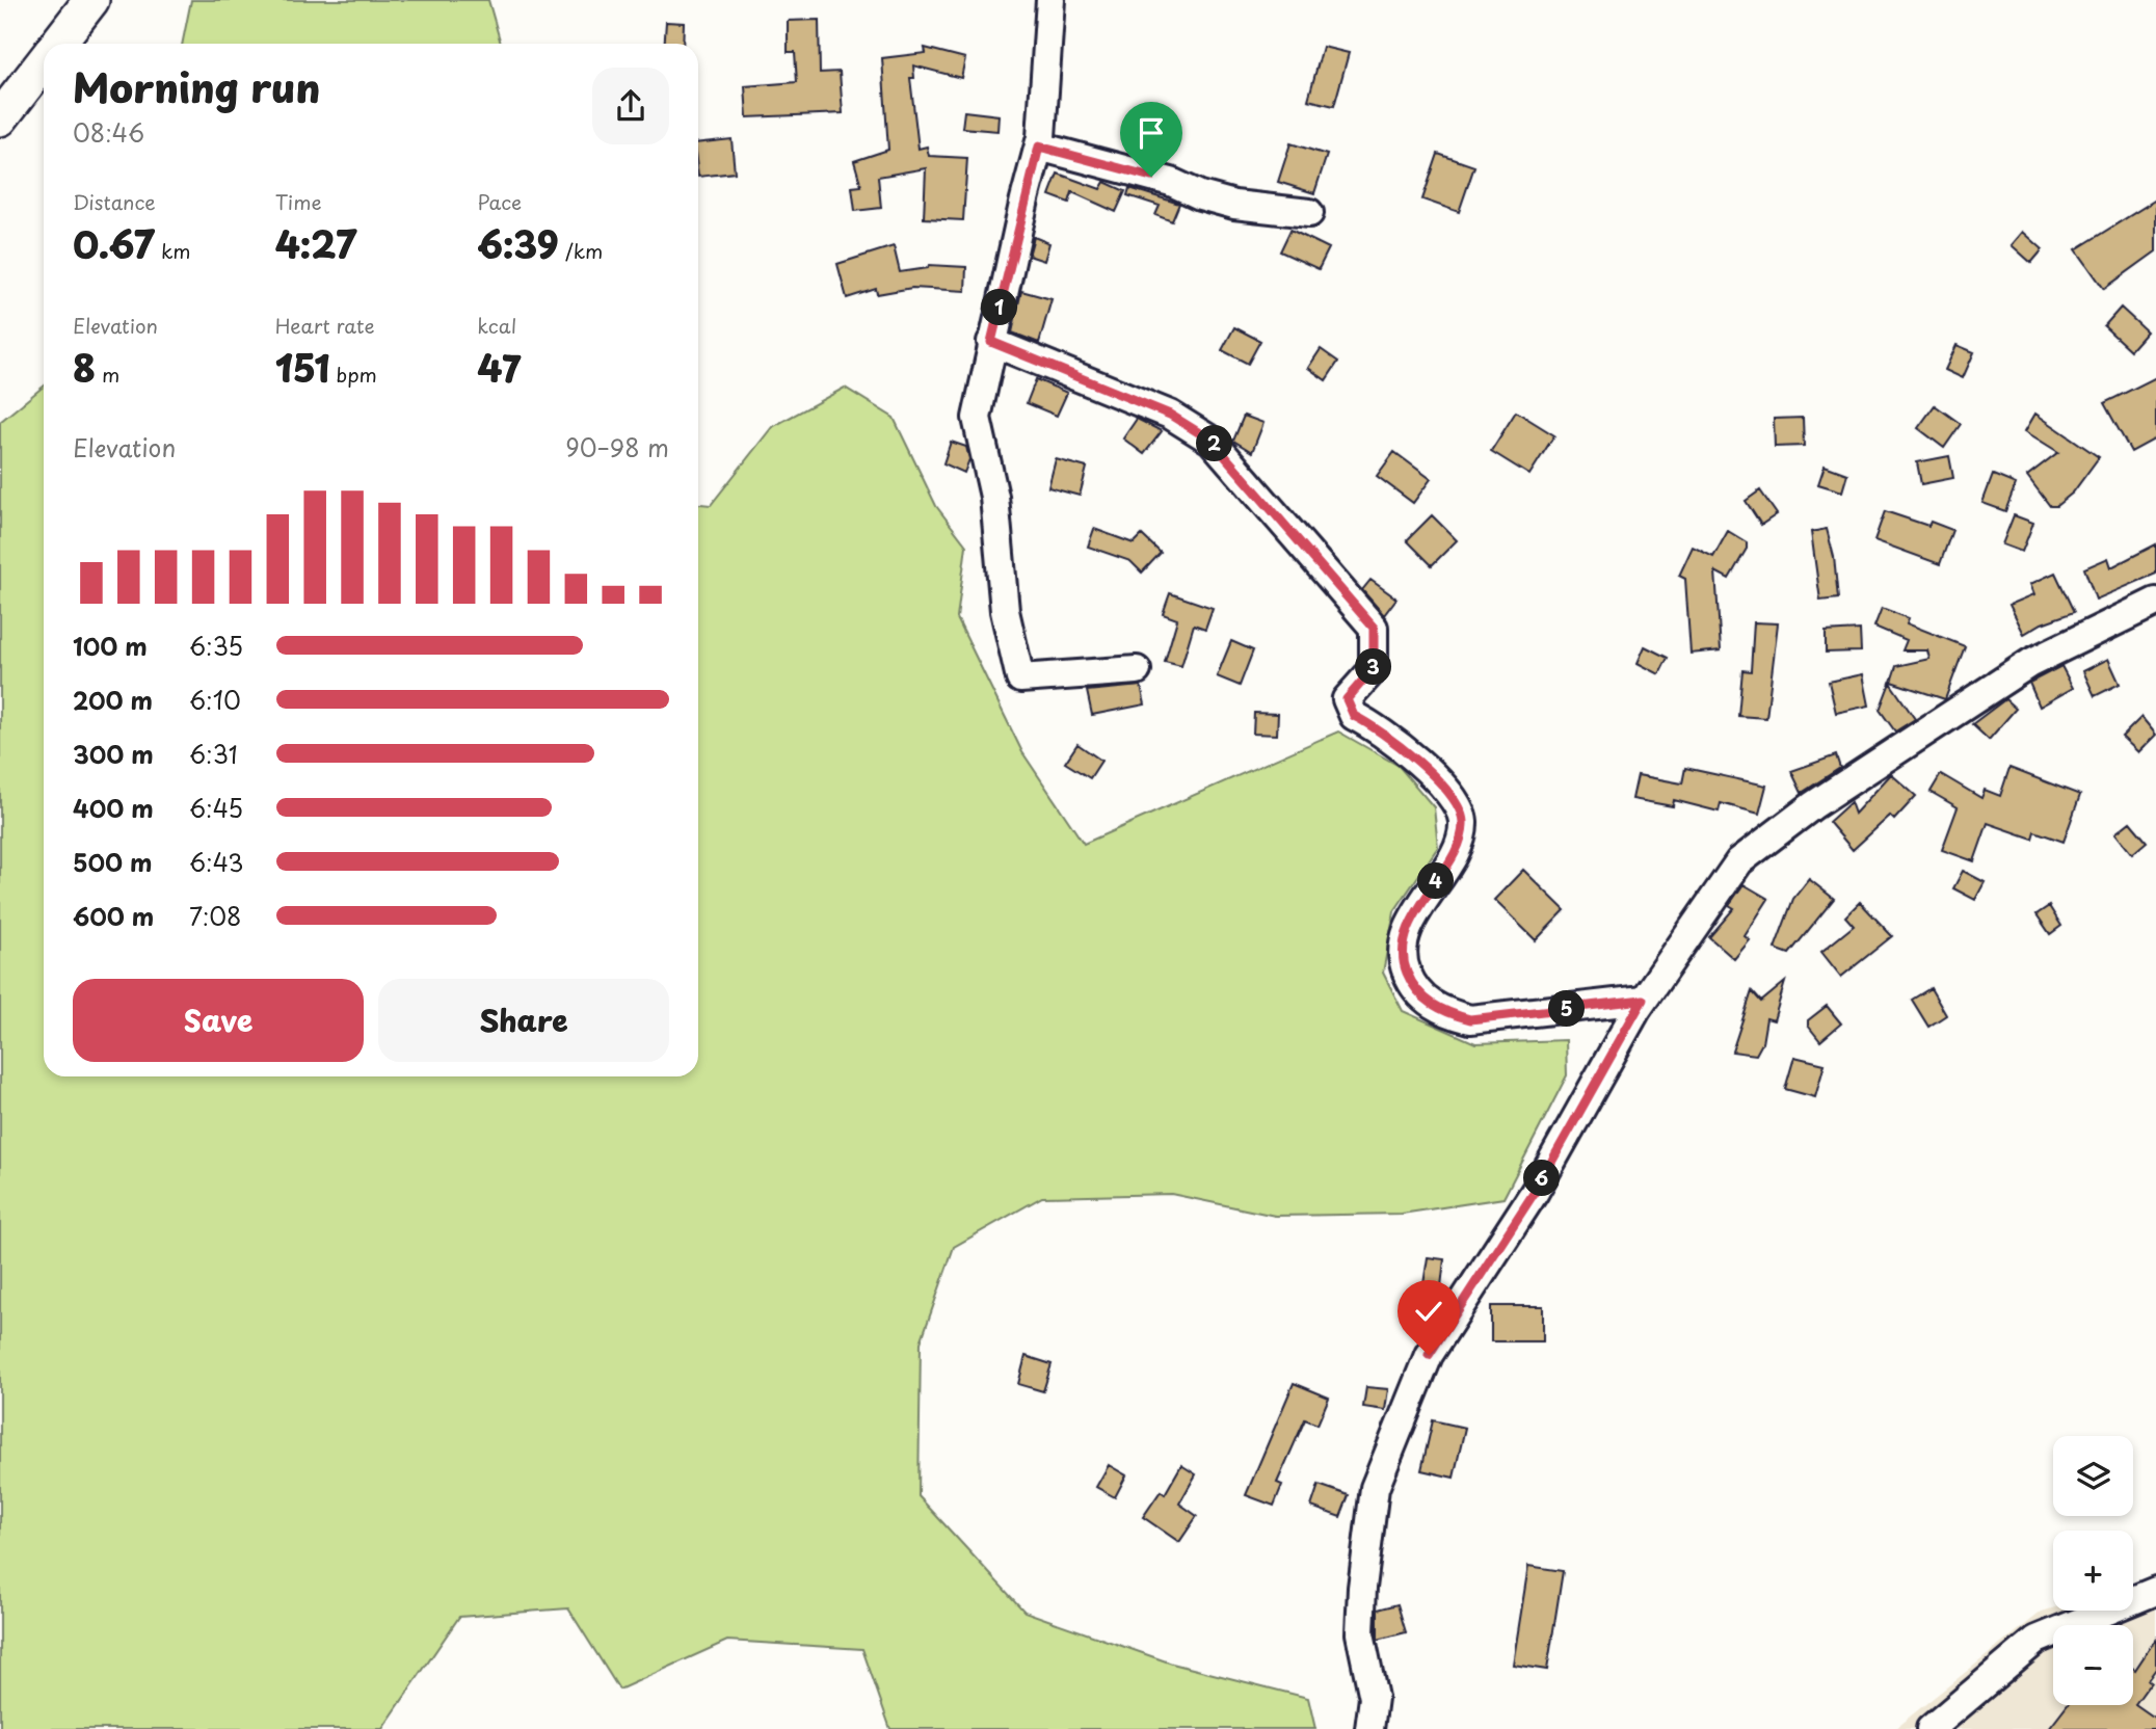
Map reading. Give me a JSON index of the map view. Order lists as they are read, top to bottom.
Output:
{
  "page": {
    "heading": ["Morning run", "08:46"],
    "stats": [
      ["Distance", "0.67 km"],
      ["Time", "4:27"],
      ["Pace", "6:39 /km"],
      ["Elevation", "8 m"],
      ["Heart rate", "151 bpm"],
      ["kcal", "47"]
    ],
    "pins": [
      "1",
      "2",
      "3",
      "4",
      "5",
      "6"
    ],
    "chart": ["Elevation", "90–98 m"],
    "list": [
      {
        "name": "100 m",
        "note": "6:35"
      },
      {
        "name": "200 m",
        "note": "6:10"
      },
      {
        "name": "300 m",
        "note": "6:31"
      },
      {
        "name": "400 m",
        "note": "6:45"
      },
      {
        "name": "500 m",
        "note": "6:43"
      },
      {
        "name": "600 m",
        "note": "7:08"
      }
    ],
    "buttons": ["Save", "Share"],
    "map_buttons": ["+", "−"]
  }
}
